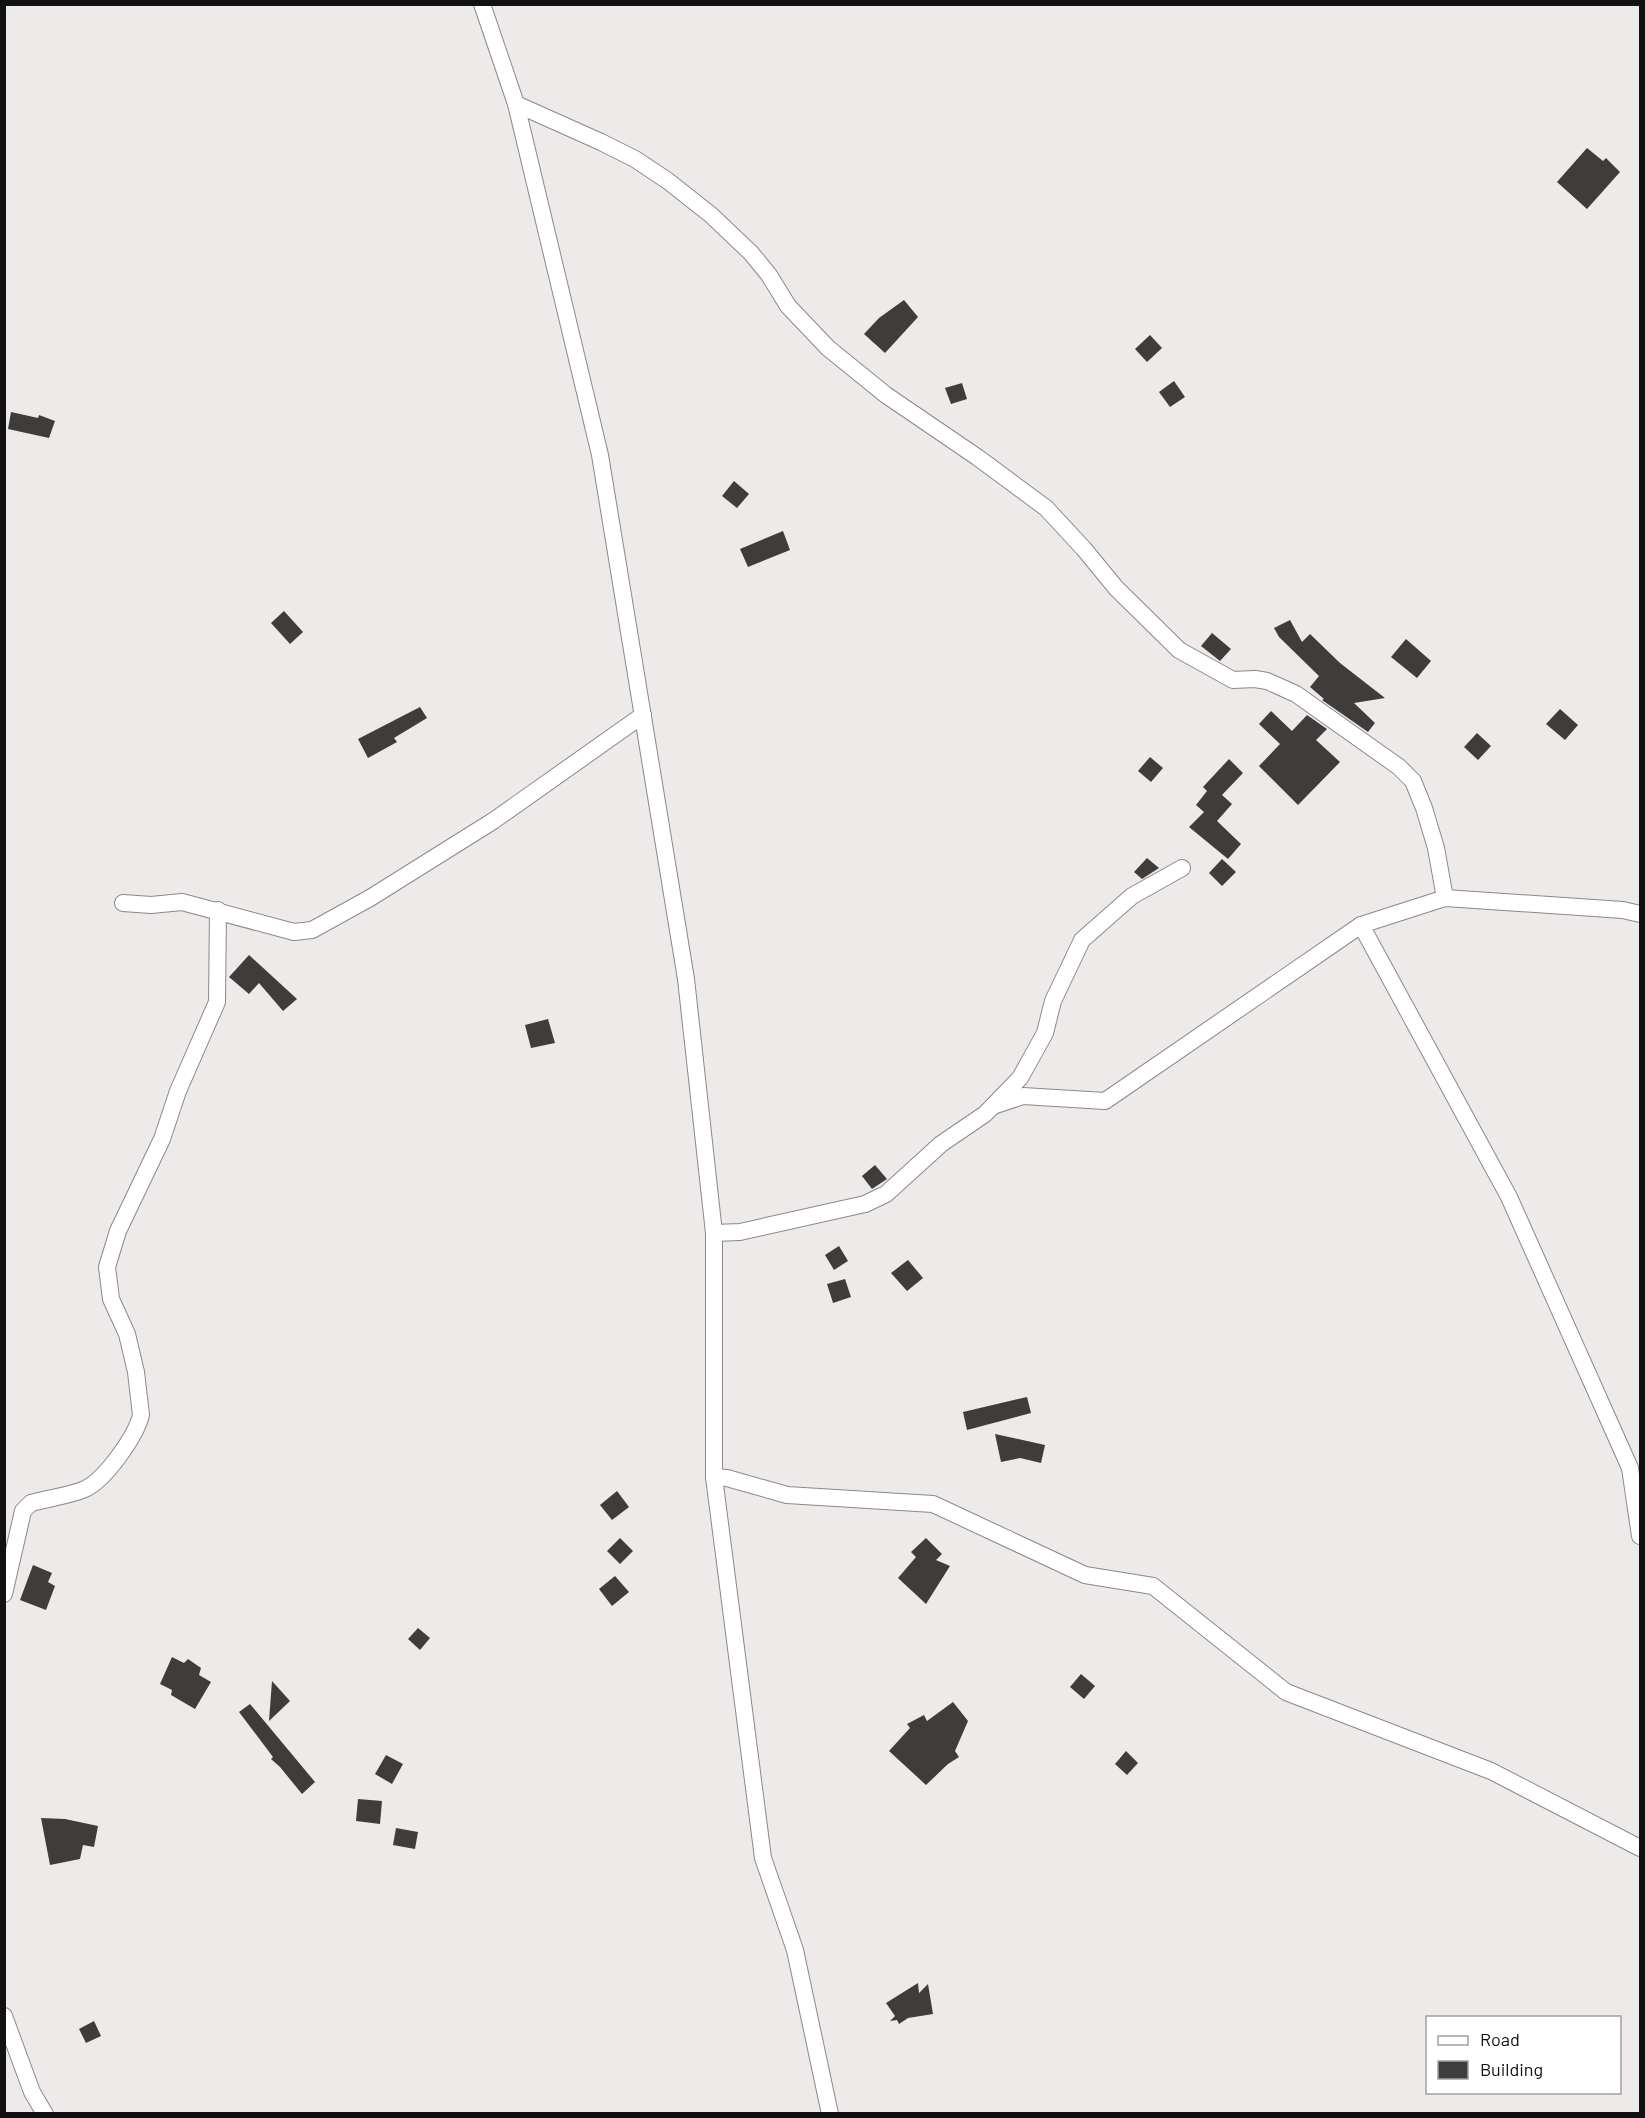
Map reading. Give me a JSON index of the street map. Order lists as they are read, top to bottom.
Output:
{
  "legend": ["Road", "Building"]
}
